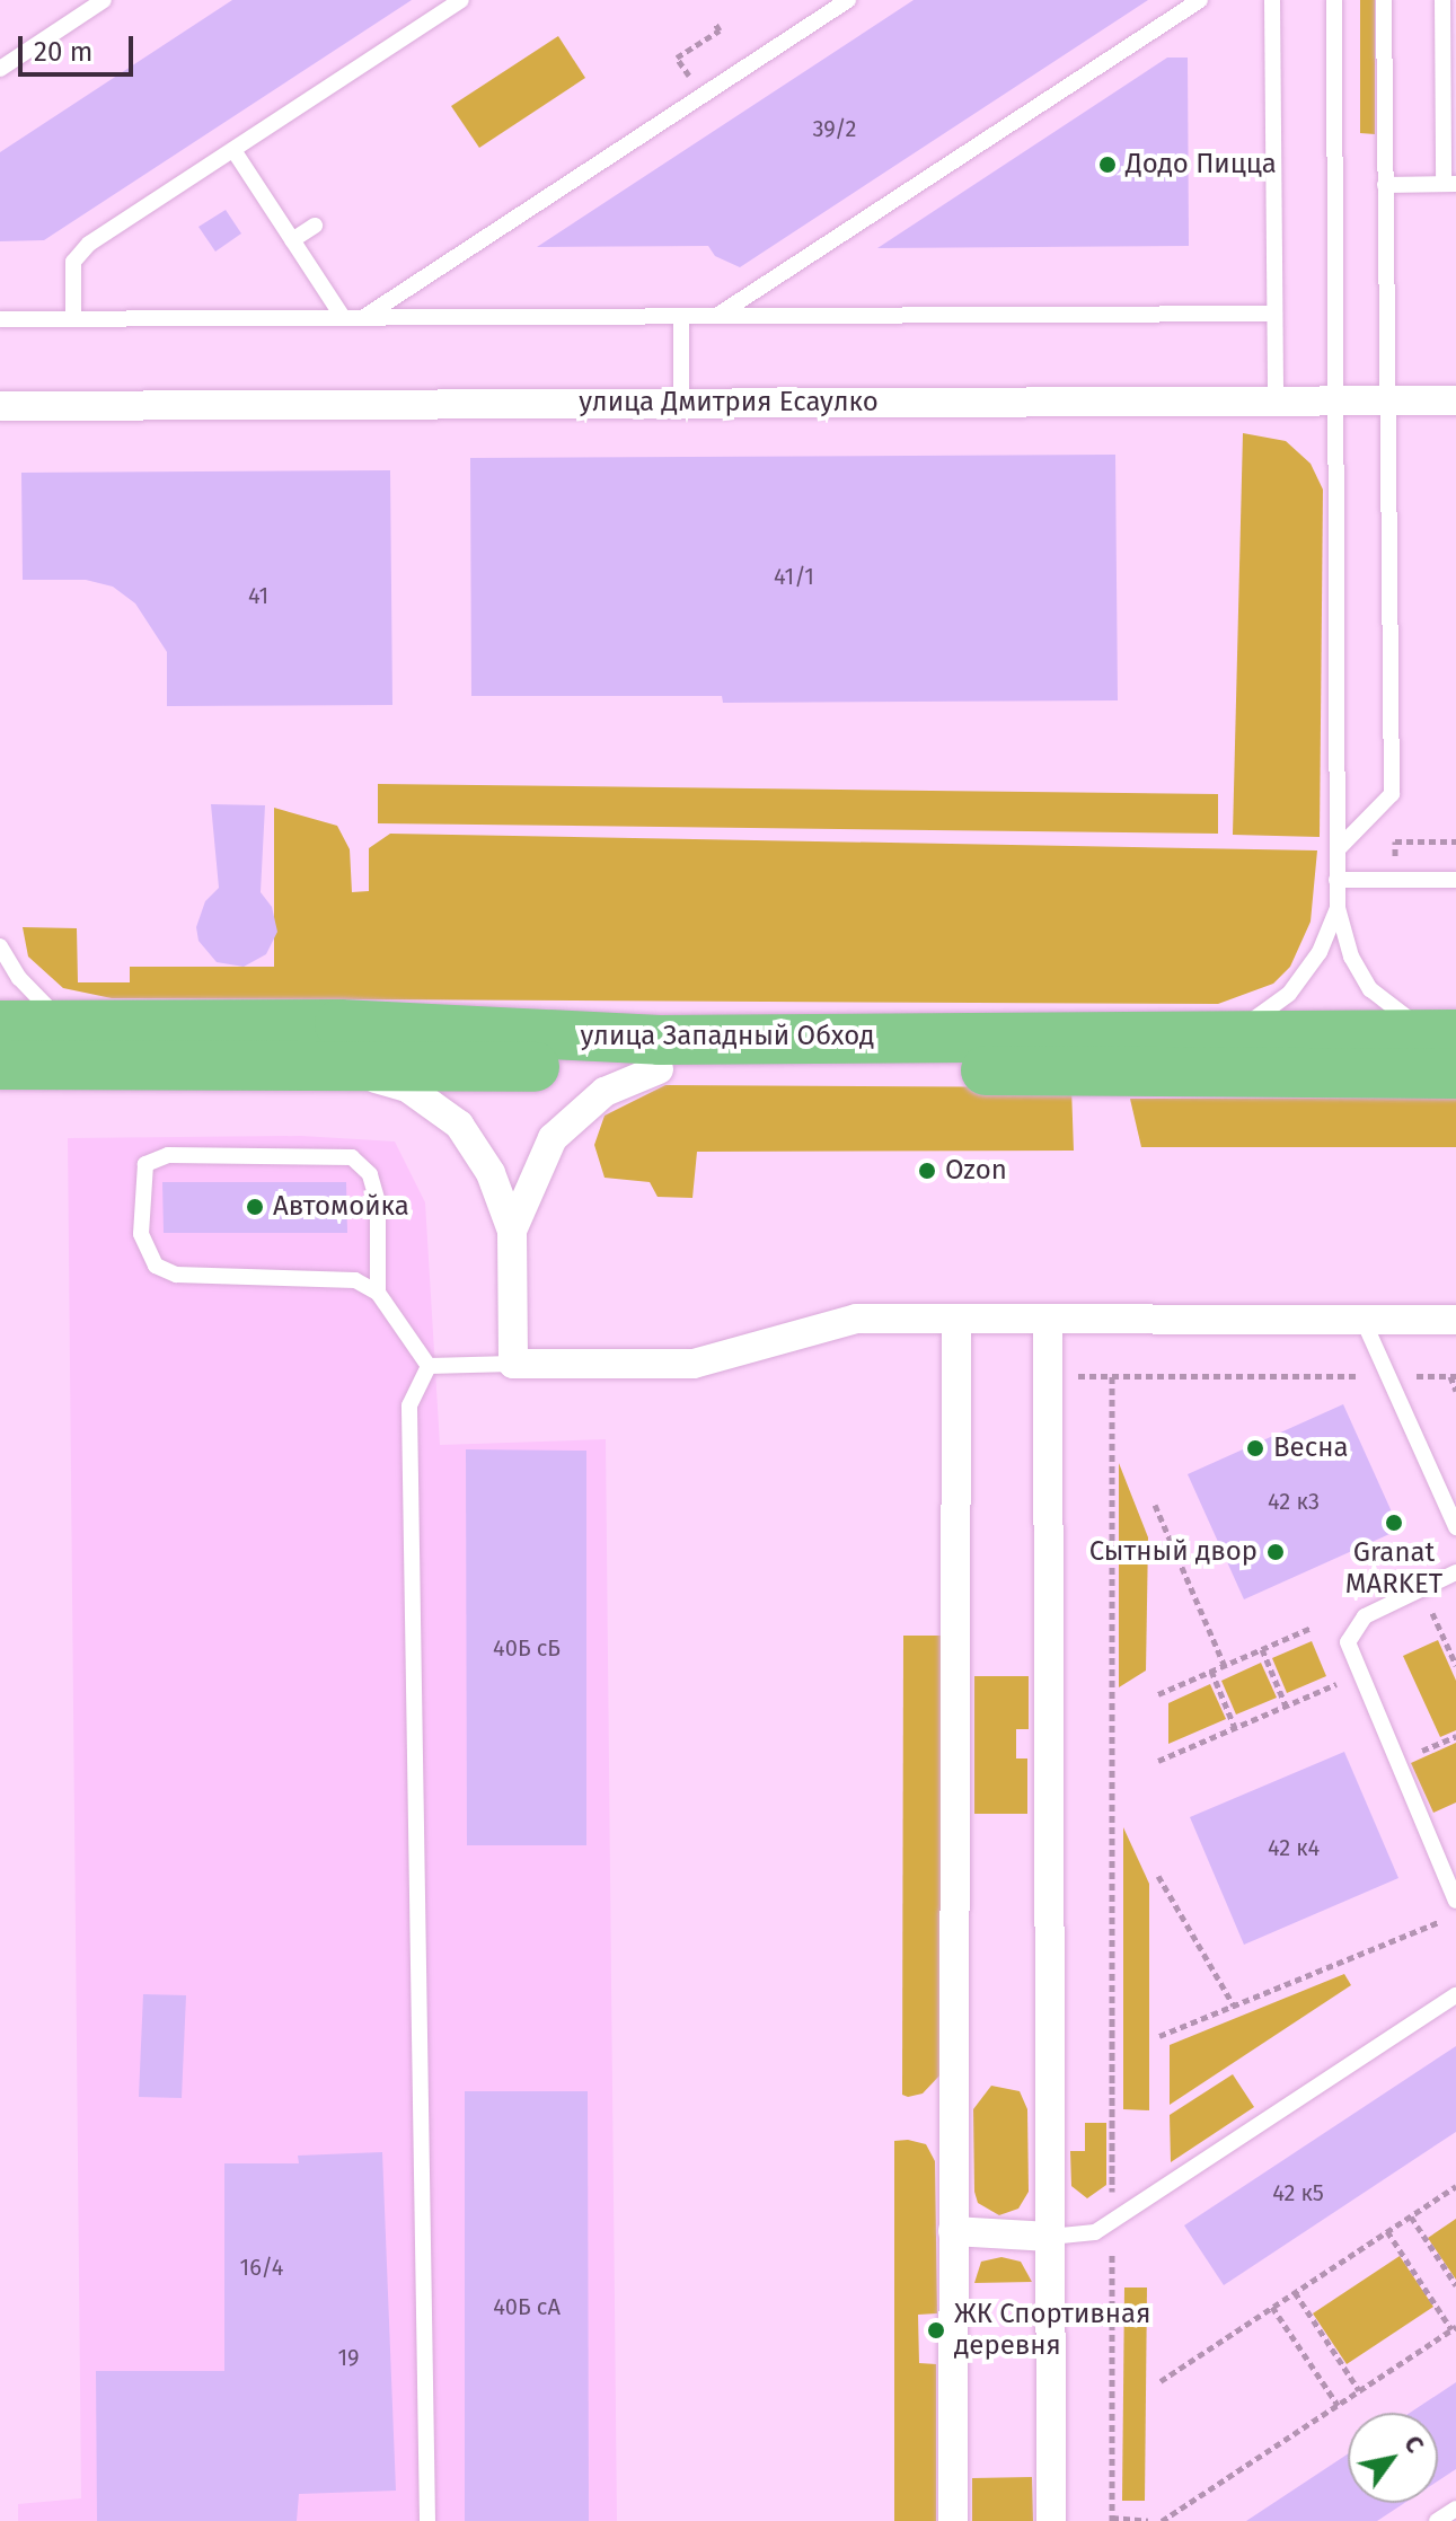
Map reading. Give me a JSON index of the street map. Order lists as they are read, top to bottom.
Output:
{
  "streets": {
    "highway": ["улица Западный Обход"],
    "street": ["улица Дмитрия Есаулко"]
  },
  "places": [
    "Додо Пицца",
    "Ozon",
    "Автомойка",
    "Весна",
    "Granat MARKET",
    "Сытный двор",
    "ЖК Спортивная деревня"
  ],
  "house_numbers": [
    "39/2",
    "41/1",
    "41",
    "42 к3",
    "40Б сБ",
    "42 к4",
    "42 к5",
    "16/4",
    "40Б сА",
    "19"
  ],
  "scale_bar": "20 m",
  "north": "top right"
}
